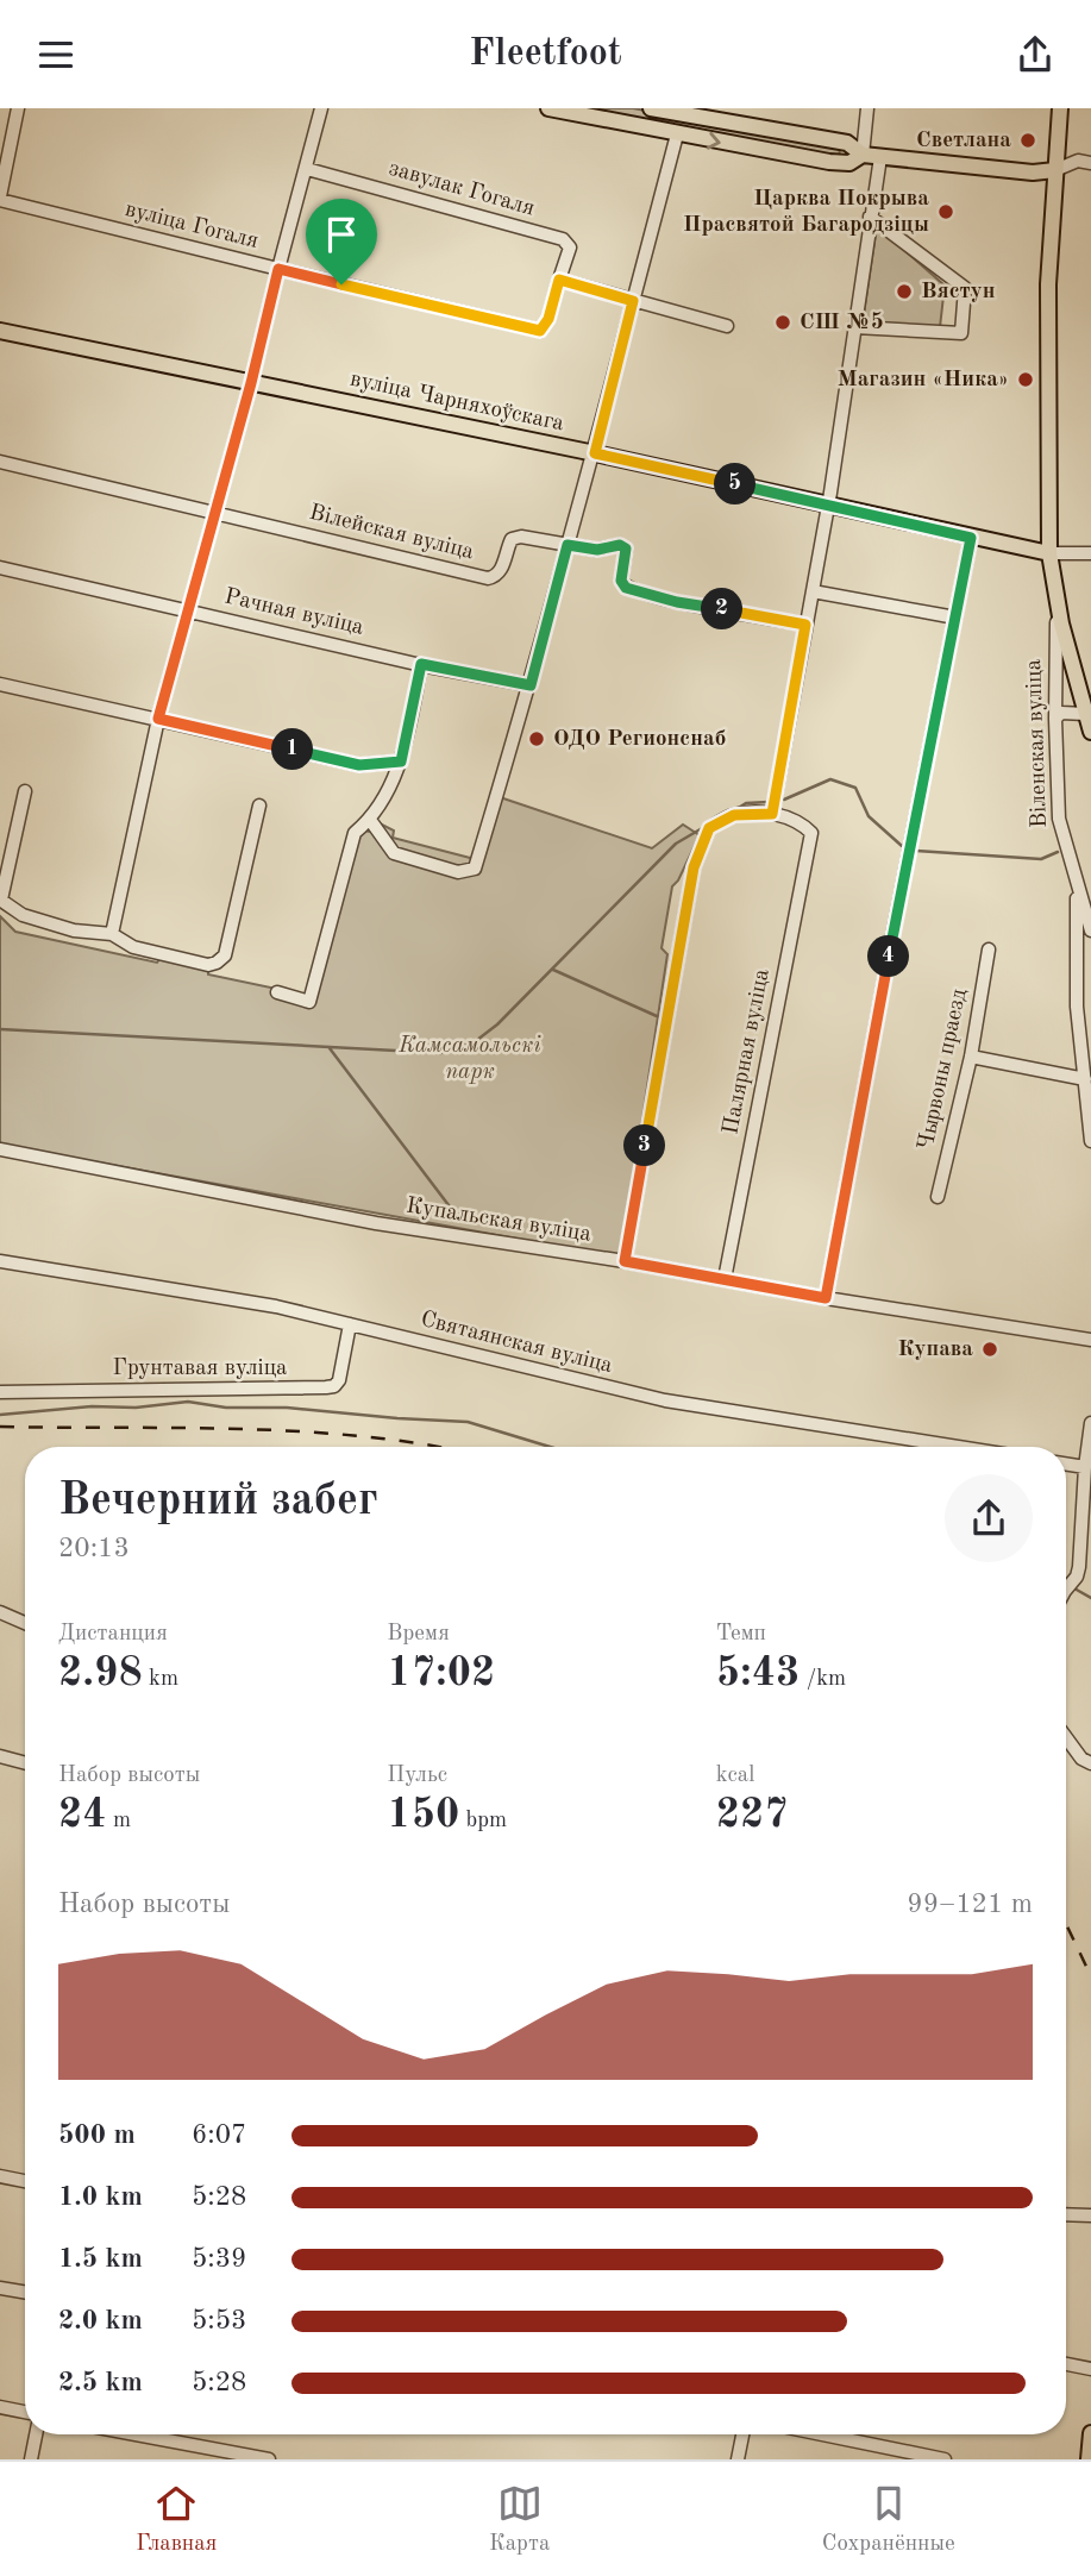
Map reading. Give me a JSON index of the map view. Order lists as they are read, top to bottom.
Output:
{
  "streets": {
    "main road": ["вуліца Чарняхоўскага", "Віленская вуліца"],
    "street": [
      "завулак Гогаля",
      "вуліца Гогаля",
      "Вілейская вуліца",
      "Рачная вуліца",
      "Палярная вуліца",
      "Чырвоны праезд",
      "Купальская вуліца",
      "Святаянская вуліца",
      "Грунтавая вуліца"
    ]
  },
  "crossings": [
    ["завулак Гогаля", "вуліца Гогаля"],
    ["вуліца Чарняхоўскага", "Віленская вуліца"],
    ["Палярная вуліца", "Купальская вуліца"],
    ["Святаянская вуліца", "Грунтавая вуліца"]
  ],
  "parks": ["Камсамольскі парк"],
  "places": [
    "Светлана",
    "Царква Покрыва Прасвятой Багародзіцы",
    "Вястун",
    "СШ №5",
    "Магазин «Ника»",
    "ОДО Регионснаб",
    "Купава"
  ],
  "page": {
    "header": "Fleetfoot",
    "pins": [
      "5",
      "2",
      "1",
      "4",
      "3"
    ],
    "heading": ["Вечерний забег", "20:13"],
    "stats": [
      ["Дистанция", "2.98 km"],
      ["Время", "17:02"],
      ["Темп", "5:43 /km"],
      ["Набор высоты", "24 m"],
      ["Пульс", "150 bpm"],
      ["kcal", "227"]
    ],
    "chart": ["Набор высоты", "99–121 m"],
    "list": [
      {
        "name": "500 m",
        "note": "6:07"
      },
      {
        "name": "1.0 km",
        "note": "5:28"
      },
      {
        "name": "1.5 km",
        "note": "5:39"
      },
      {
        "name": "2.0 km",
        "note": "5:53"
      },
      {
        "name": "2.5 km",
        "note": "5:28"
      }
    ],
    "tabs": ["Главная", "Карта", "Сохранённые"]
  }
}
